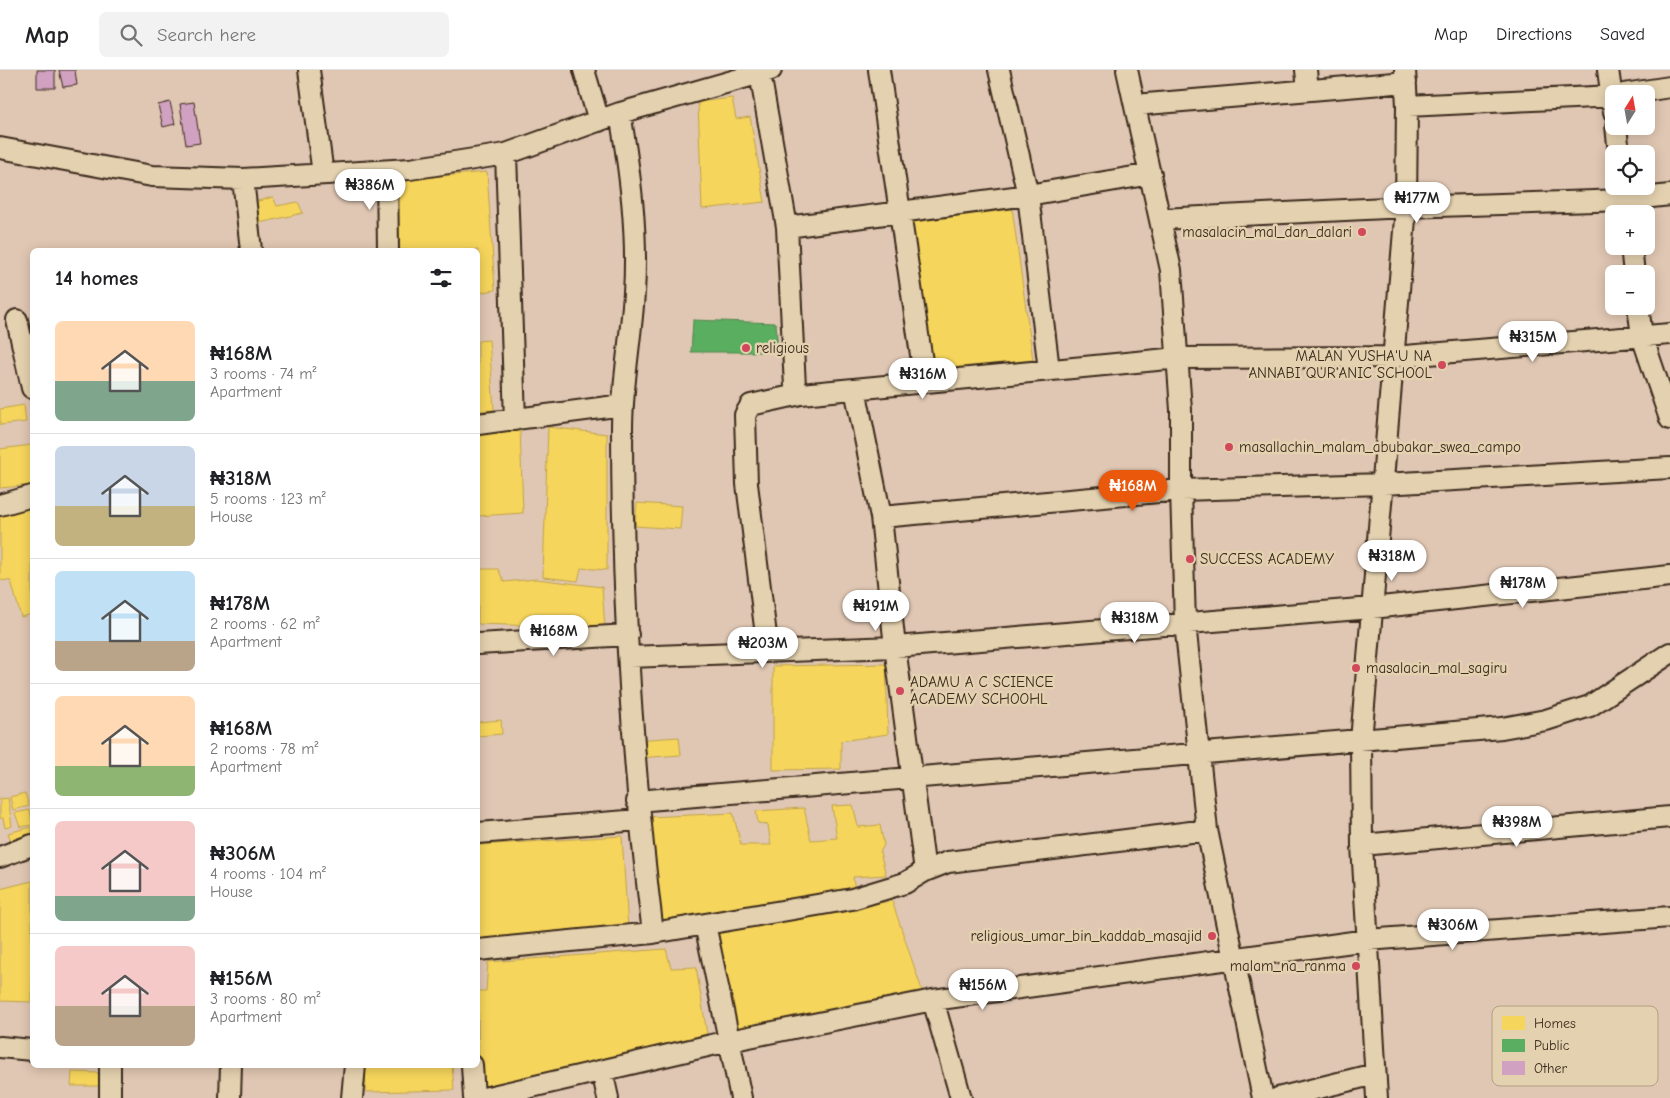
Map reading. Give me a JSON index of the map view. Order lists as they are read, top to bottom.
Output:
{
  "places": [
    "masalacin_mal_dan_dalari",
    "religious",
    "MALAN YUSHA'U NA ANNABI QUR'ANIC SCHOOL",
    "masallachin_malam_abubakar_swea_campo",
    "SUCCESS ACADEMY",
    "masalacin_mal_sagiru",
    "ADAMU A C SCIENCE ACADEMY SCHOOHL",
    "religious_umar_bin_kaddab_masajid",
    "malam_na_ranma"
  ],
  "legend": ["Homes", "Public", "Other"],
  "north": "top",
  "page": {
    "header": "Map",
    "search": "Search here",
    "nav": ["Map", "Directions", "Saved"],
    "map_buttons": ["+", "−"],
    "price": [
      "₦386M",
      "₦177M",
      "₦315M",
      "₦316M",
      "₦168M",
      "₦318M",
      "₦178M",
      "₦191M",
      "₦318M",
      "₦168M",
      "₦203M",
      "₦398M",
      "₦306M",
      "₦156M"
    ],
    "heading": "14 homes",
    "list": [
      {
        "name": "₦168M",
        "note": "3 rooms · 74 m² · Apartment"
      },
      {
        "name": "₦318M",
        "note": "5 rooms · 123 m² · House"
      },
      {
        "name": "₦178M",
        "note": "2 rooms · 62 m² · Apartment"
      },
      {
        "name": "₦168M",
        "note": "2 rooms · 78 m² · Apartment"
      },
      {
        "name": "₦306M",
        "note": "4 rooms · 104 m² · House"
      },
      {
        "name": "₦156M",
        "note": "3 rooms · 80 m² · Apartment"
      }
    ]
  }
}
